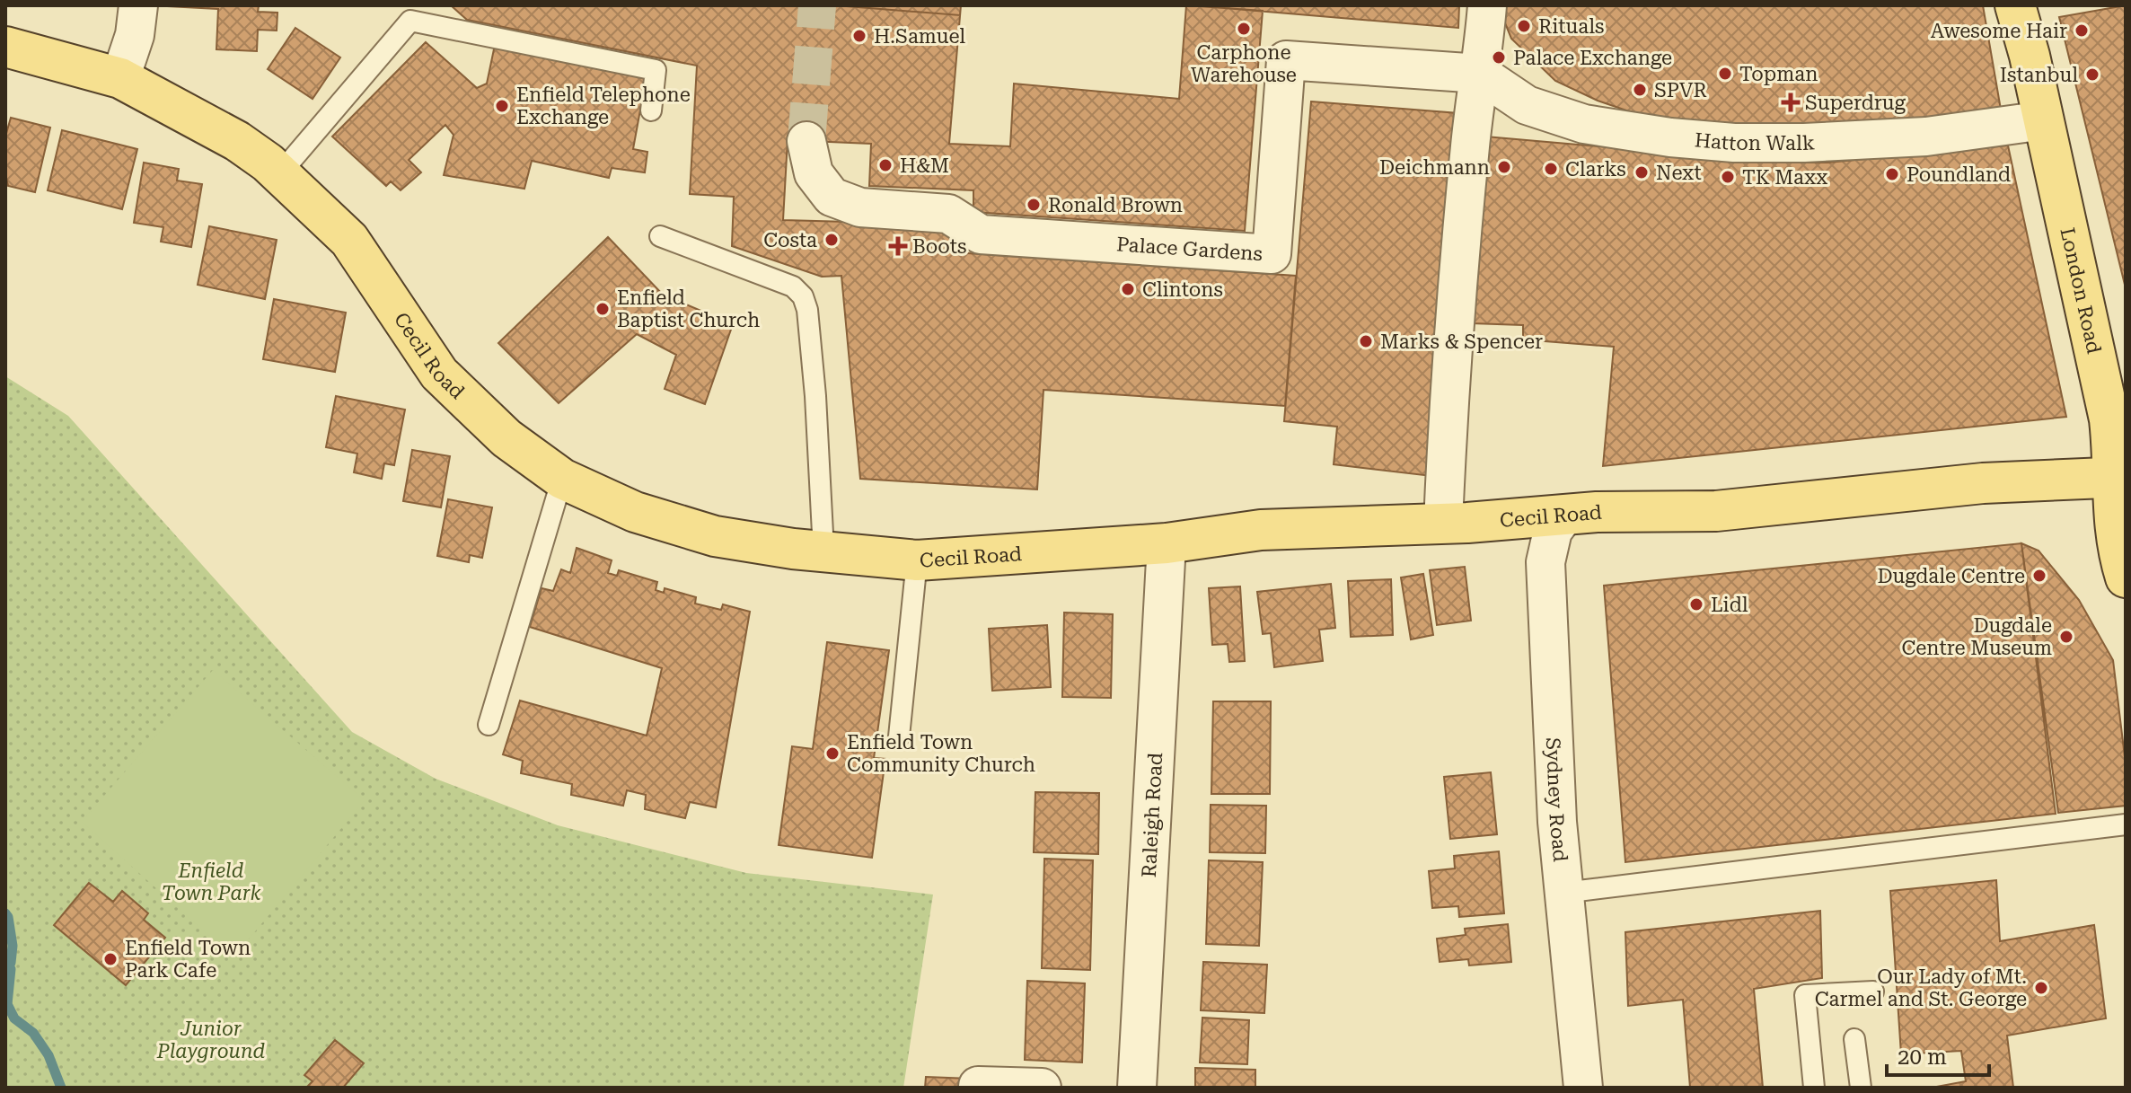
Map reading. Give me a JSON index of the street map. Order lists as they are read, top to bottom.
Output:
{
  "streets": {
    "main road": ["London Road", "Cecil Road"],
    "street": [
      "Hatton Walk",
      "Palace Gardens",
      "Sydney Road",
      "Raleigh Road"
    ]
  },
  "crossings": [
    ["Hatton Walk", "Palace Gardens"],
    ["Hatton Walk", "London Road"],
    ["London Road", "Cecil Road"],
    ["Cecil Road", "Sydney Road"],
    ["Cecil Road", "Raleigh Road"]
  ],
  "parks": ["Enfield Town Park", "Junior Playground"],
  "places": {
    "other": [
      "Rituals",
      "Carphone Warehouse",
      "Awesome Hair",
      "H.Samuel",
      "Palace Exchange",
      "Topman",
      "Istanbul",
      "SPVR",
      "Enfield Telephone Exchange",
      "H&M",
      "Deichmann",
      "Clarks",
      "Next",
      "Poundland",
      "TK Maxx",
      "Ronald Brown",
      "Costa",
      "Clintons",
      "Enfield Baptist Church",
      "Marks & Spencer",
      "Dugdale Centre",
      "Lidl",
      "Dugdale Centre Museum",
      "Enfield Town Community Church",
      "Enfield Town Park Cafe",
      "Our Lady of Mt. Carmel and St. George"
    ],
    "health": ["Superdrug", "Boots"]
  },
  "scale_bar": "20 m"
}
